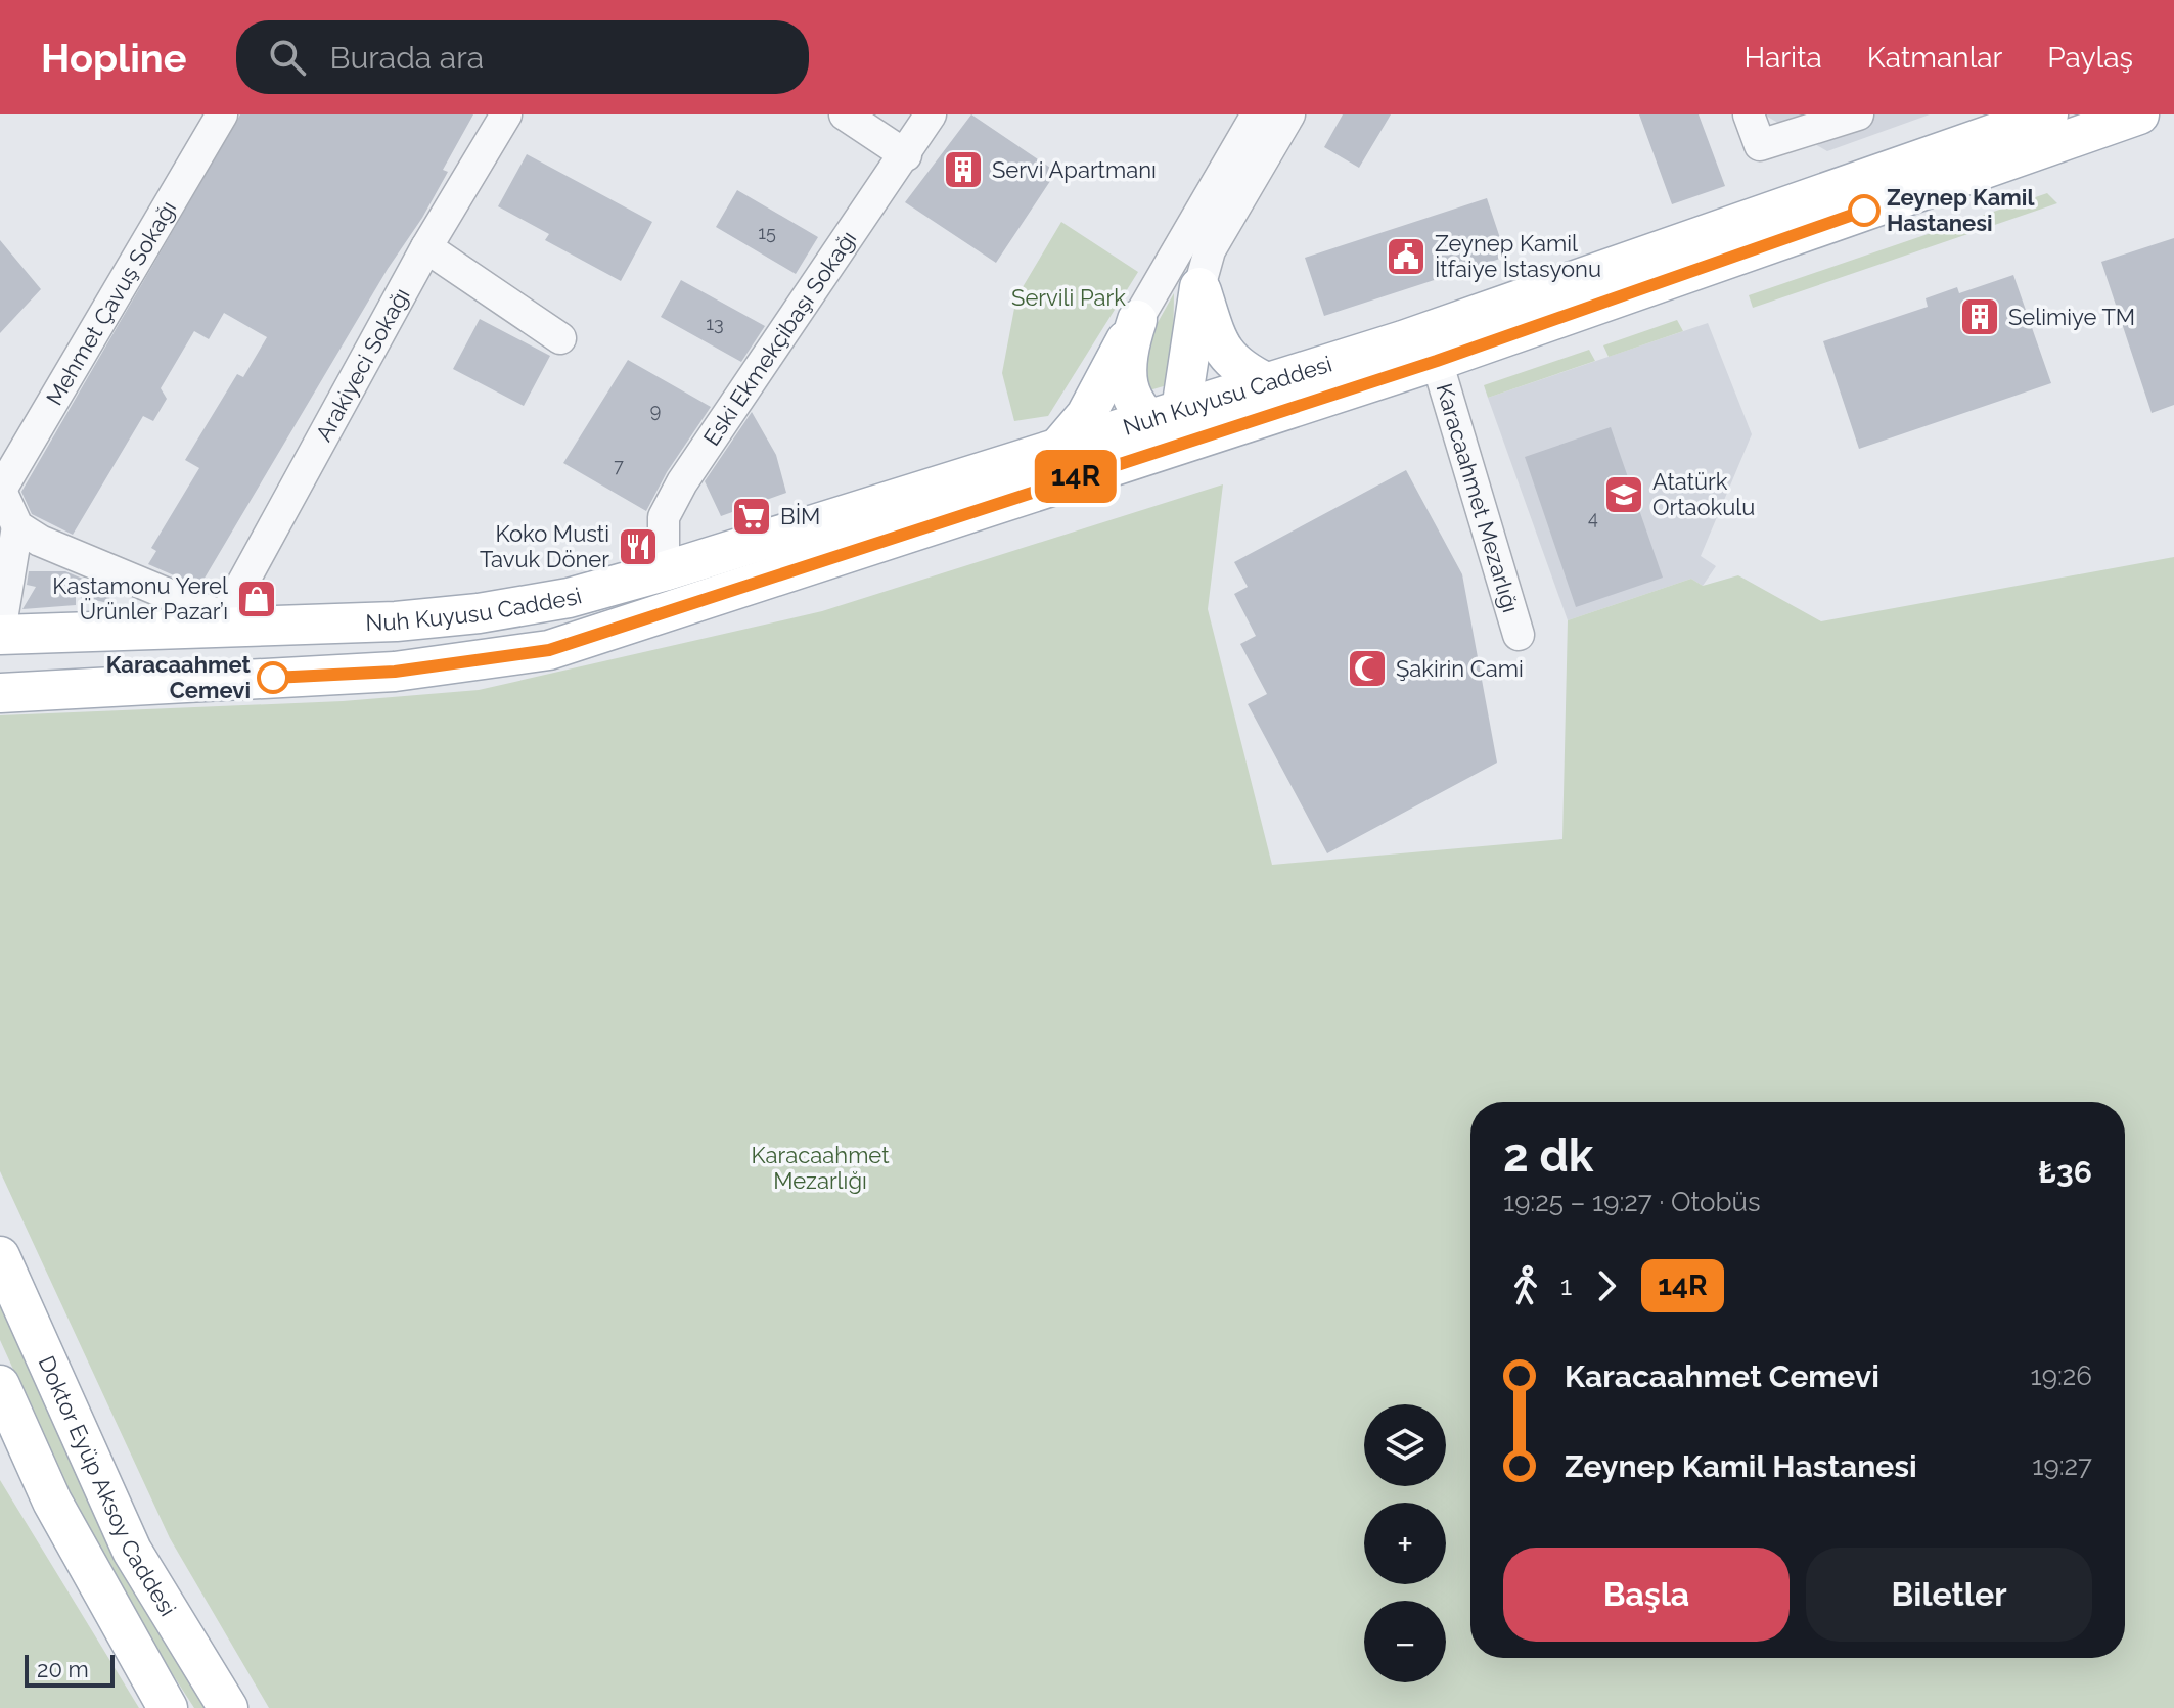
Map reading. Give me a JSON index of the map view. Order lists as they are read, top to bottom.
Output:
{
  "streets": {
    "main road": ["Nuh Kuyusu Caddesi", "Doktor Eyüp Aksoy Caddesi"],
    "street": [
      "Mehmet Çavuş Sokağı",
      "Eski Ekmekçibaşı Sokağı",
      "Arakiyeci Sokağı",
      "Karacaahmet Mezarlığı"
    ]
  },
  "crossings": [
    ["Eski Ekmekçibaşı Sokağı", "Nuh Kuyusu Caddesi"],
    ["Arakiyeci Sokağı", "Nuh Kuyusu Caddesi"]
  ],
  "parks": ["Servili Park", "Karacaahmet Mezarlığı"],
  "places": {
    "building": ["Servi Apartmanı", "Selimiye TM"],
    "other": ["Zeynep Kamil Hastanesi", "Karacaahmet Cemevi"],
    "public building": ["Zeynep Kamil İtfaiye İstasyonu"],
    "school or university": ["Atatürk Ortaokulu"],
    "supermarket": ["BİM"],
    "restaurant": ["Koko Musti Tavuk Döner"],
    "shop": ["Kastamonu Yerel Ürünler Pazar’ı"],
    "mosque": ["Şakirin Cami"]
  },
  "lines": ["bus line 14R"],
  "house_numbers": [
    "15",
    "13",
    "9",
    "7",
    "4"
  ],
  "scale_bar": "20 m",
  "page": {
    "header": "Hopline",
    "search": "Burada ara",
    "nav": ["Harita", "Katmanlar", "Paylaş"],
    "on_map": "14R",
    "heading": ["2 dk", "19:25 – 19:27 · Otobüs", "₺36"],
    "legs": ["1", "14R"],
    "list": [
      {
        "name": "Karacaahmet Cemevi",
        "value": "19:26"
      },
      {
        "name": "Zeynep Kamil Hastanesi",
        "value": "19:27"
      }
    ],
    "map_buttons": ["+", "−"],
    "buttons": ["Başla", "Biletler"],
    "scale": "20 m"
  }
}
